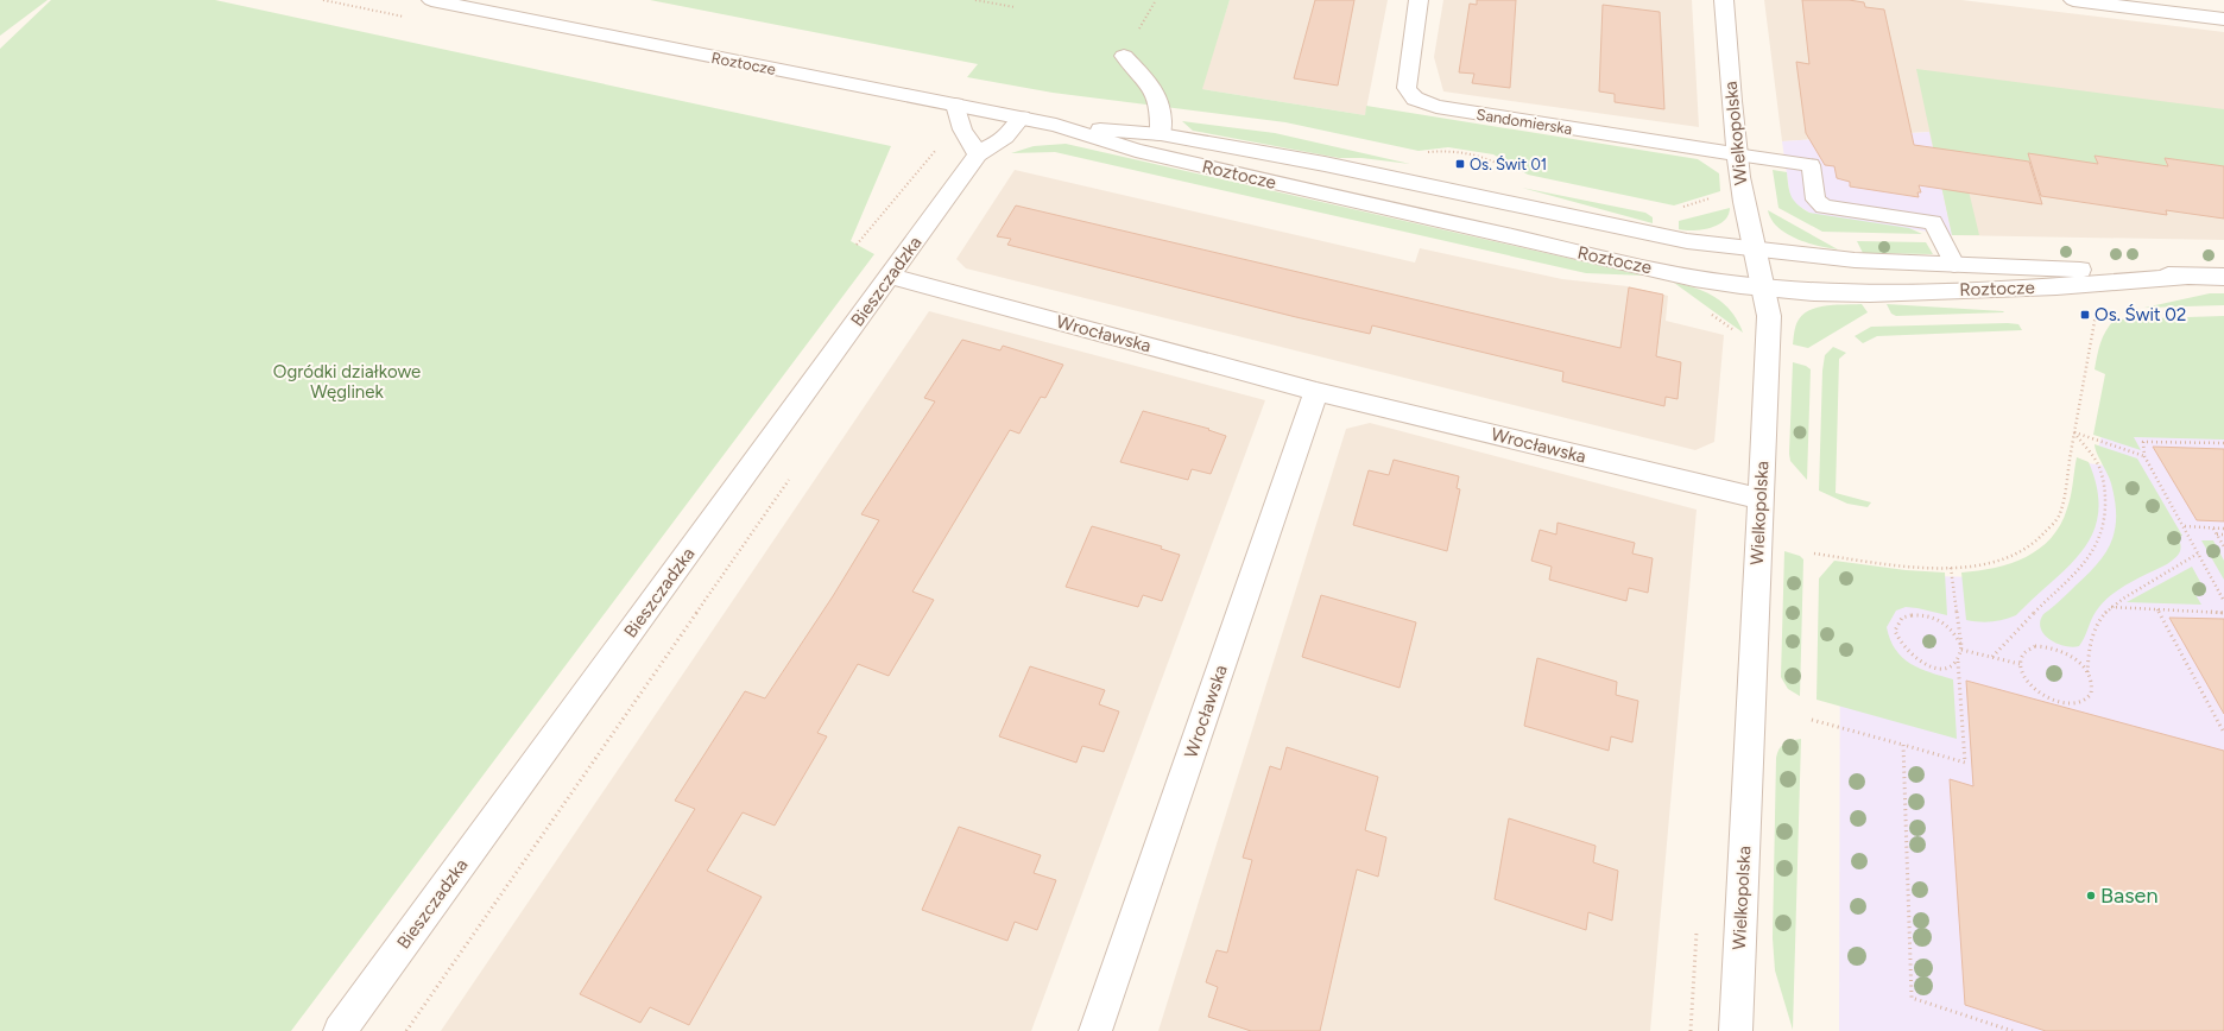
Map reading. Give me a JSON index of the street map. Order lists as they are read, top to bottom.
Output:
{
  "streets": {
    "street": [
      "Roztocze",
      "Sandomierska",
      "Wielkopolska",
      "Bieszczadzka",
      "Wrocławska"
    ]
  },
  "crossings": [
    ["Roztocze", "Wielkopolska"],
    ["Roztocze", "Bieszczadzka"],
    ["Sandomierska", "Wielkopolska"],
    ["Wielkopolska", "Wrocławska"],
    ["Bieszczadzka", "Wrocławska"]
  ],
  "parks": ["Ogródki działkowe Węglinek"],
  "places": {
    "transit": ["Os. Świt 01", "Os. Świt 02"],
    "other": ["Basen"]
  }
}
